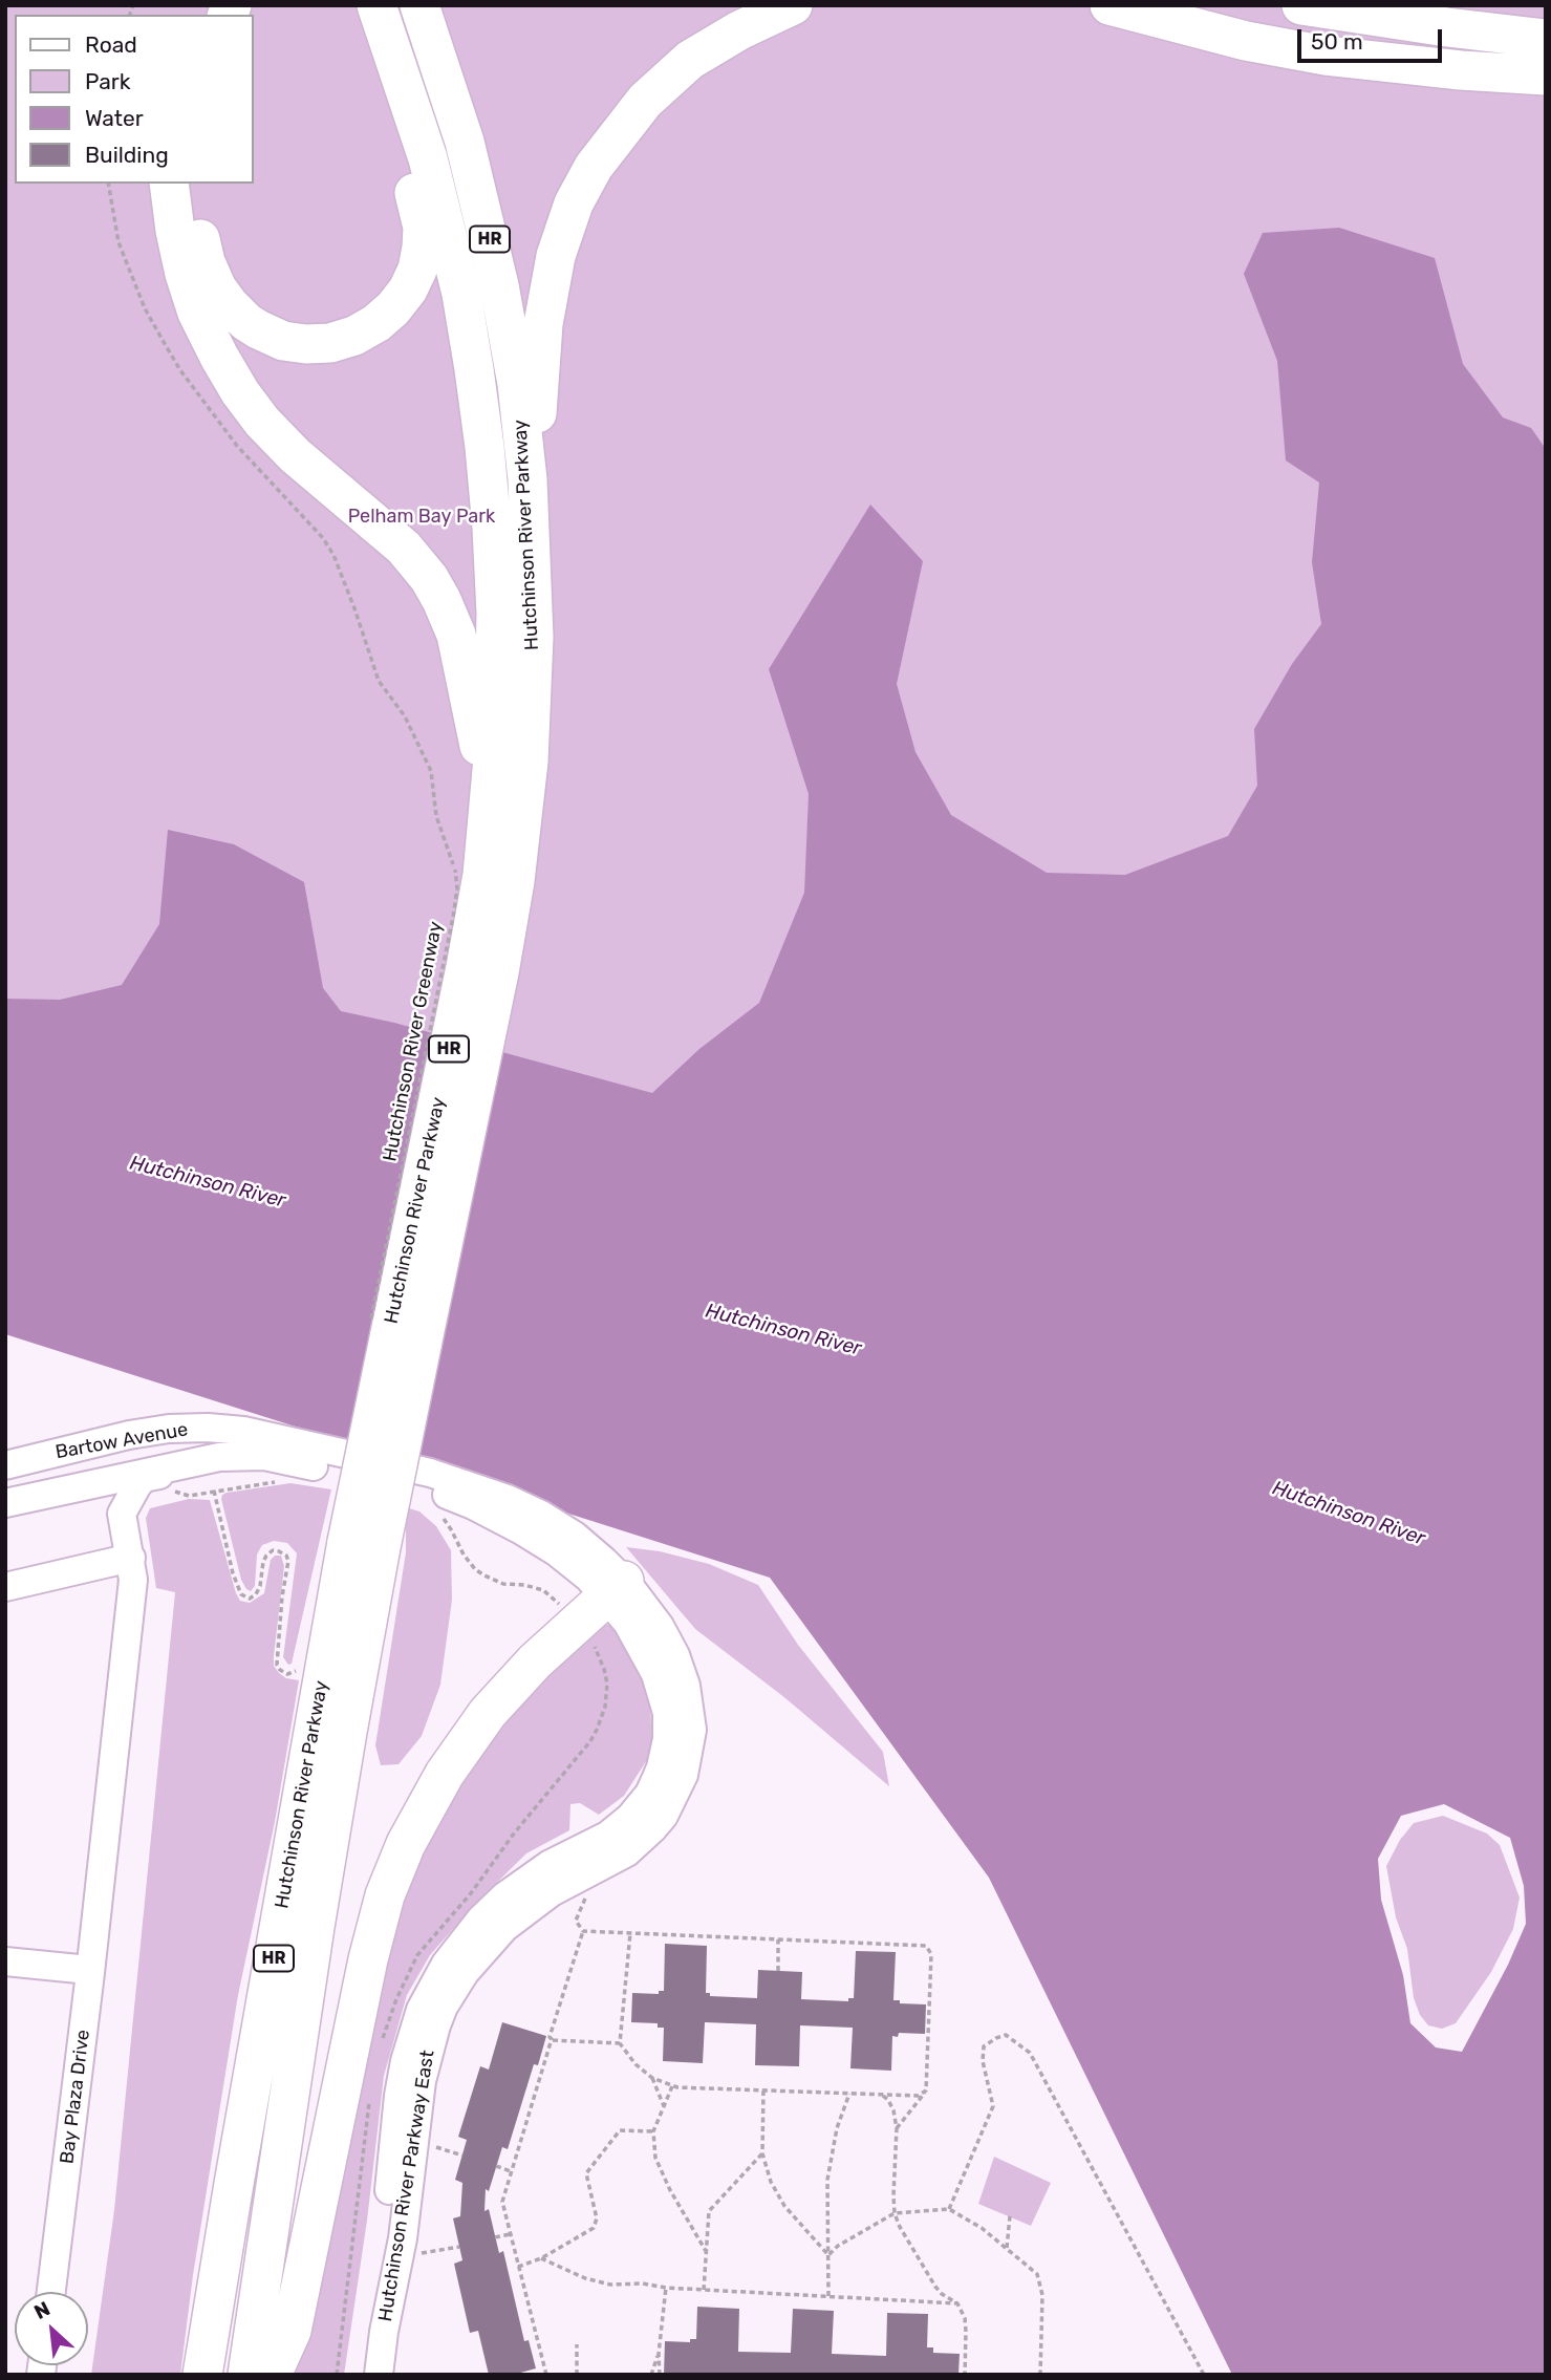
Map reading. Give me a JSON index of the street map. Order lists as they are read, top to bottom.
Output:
{
  "streets": {
    "highway": ["HR", "Hutchinson River Parkway"],
    "street": ["Bartow Avenue", "Bay Plaza Drive", "Hutchinson River Parkway East"],
    "path": ["Hutchinson River Greenway"]
  },
  "crossings": [
    ["Hutchinson River Parkway", "Hutchinson River Greenway"],
    ["Bartow Avenue", "Hutchinson River Parkway East"]
  ],
  "water": ["Hutchinson River"],
  "parks": ["Pelham Bay Park"],
  "legend": [
    "Road",
    "Park",
    "Water",
    "Building"
  ],
  "scale_bar": "50 m",
  "north": "top left"
}
